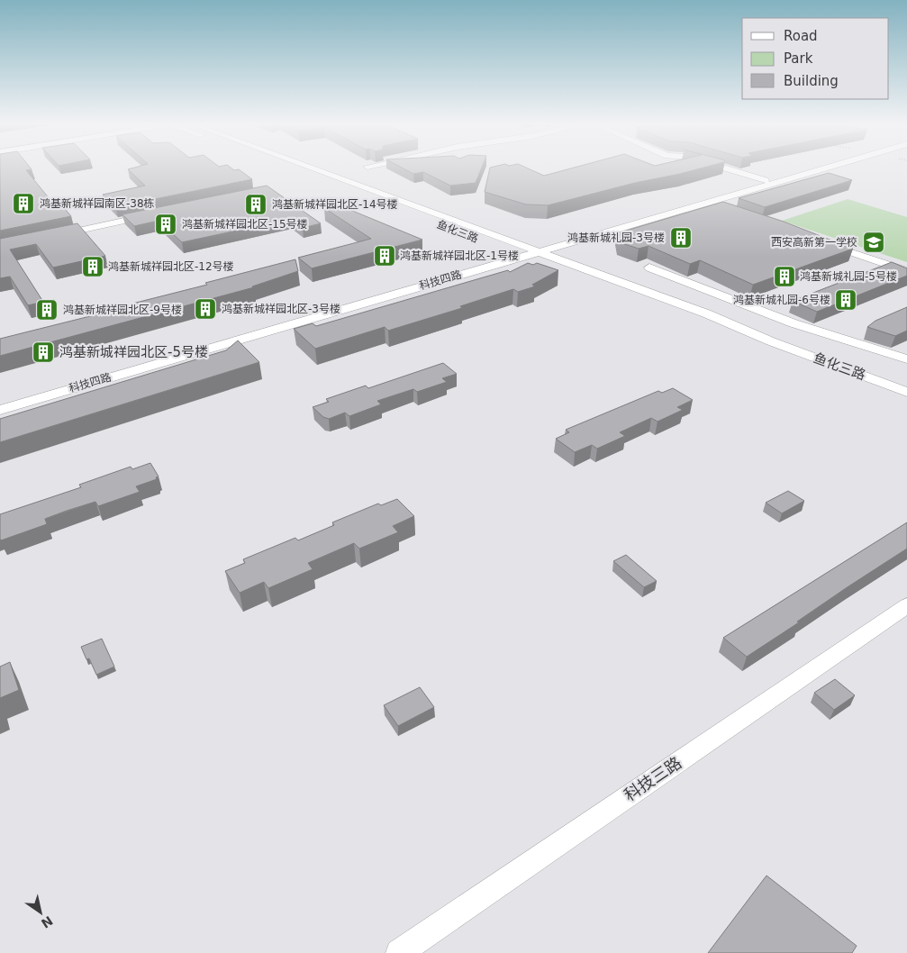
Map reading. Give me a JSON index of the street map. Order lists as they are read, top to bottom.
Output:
{
  "streets": {
    "street": ["鱼化三路", "科技四路", "科技三路"]
  },
  "crossings": [
    ["鱼化三路", "科技四路"]
  ],
  "places": {
    "building": [
      "鸿基新城祥园南区-38栋",
      "鸿基新城祥园北区-14号楼",
      "鸿基新城祥园北区-15号楼",
      "鸿基新城礼园-3号楼",
      "鸿基新城祥园北区-1号楼",
      "鸿基新城祥园北区-12号楼",
      "鸿基新城礼园-5号楼",
      "鸿基新城礼园-6号楼",
      "鸿基新城祥园北区-3号楼",
      "鸿基新城祥园北区-9号楼",
      "鸿基新城祥园北区-5号楼"
    ],
    "school or university": ["西安高新第一学校"]
  },
  "legend": ["Road", "Park", "Building"],
  "north": "bottom right"
}
